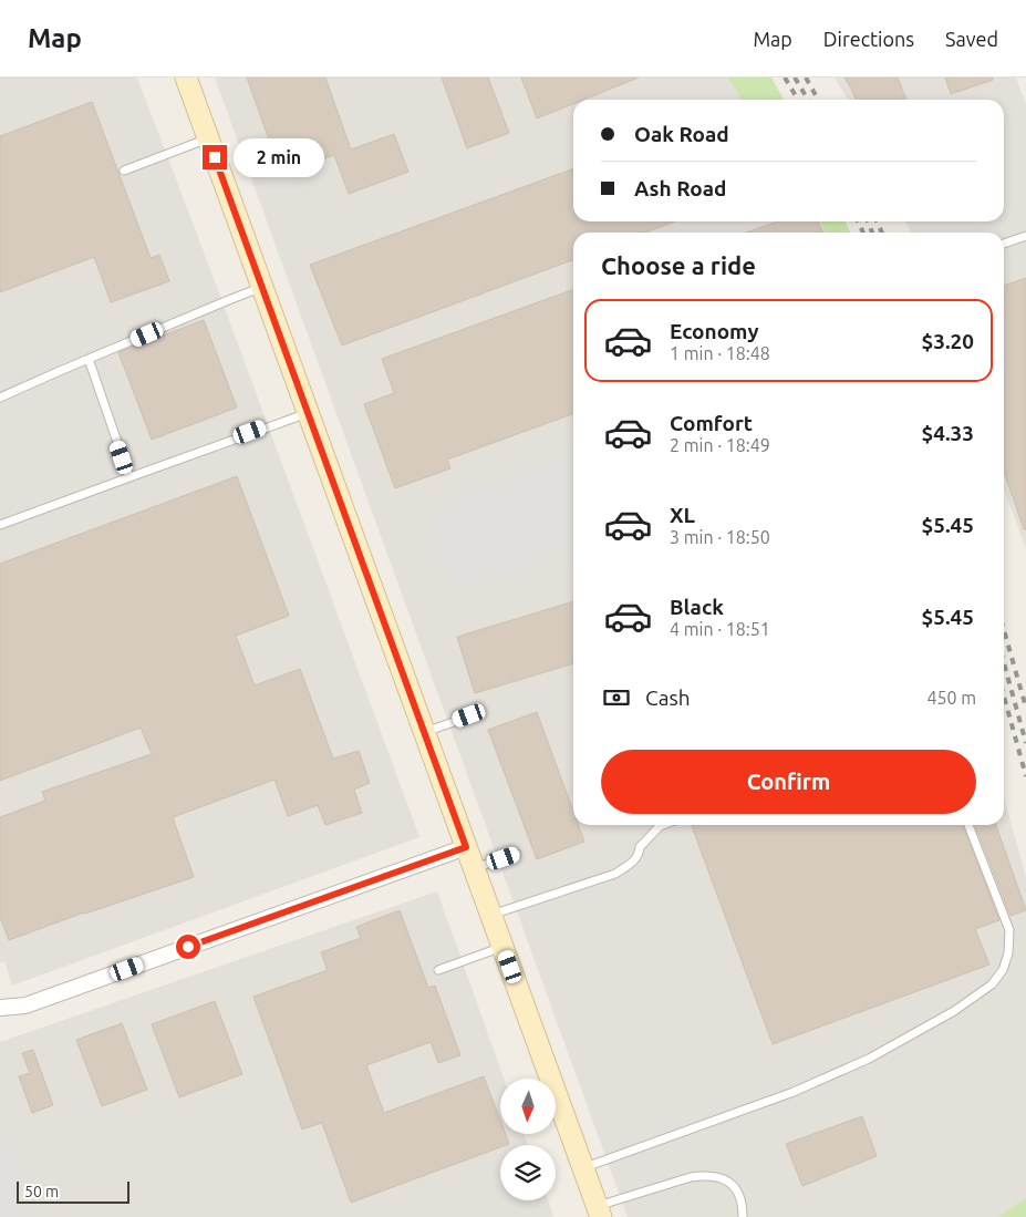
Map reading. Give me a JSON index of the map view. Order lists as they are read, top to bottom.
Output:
{
  "scale_bar": "50 m",
  "north": "bottom",
  "page": {
    "header": "Map",
    "nav": ["Map", "Directions", "Saved"],
    "banner": ["Oak Road", "Ash Road"],
    "bubble": "2 min",
    "heading": "Choose a ride",
    "list": [
      {
        "name": "Economy",
        "note": "1 min · 18:48",
        "value": "$3.20"
      },
      {
        "name": "Comfort",
        "note": "2 min · 18:49",
        "value": "$4.33"
      },
      {
        "name": "XL",
        "note": "3 min · 18:50",
        "value": "$5.45"
      },
      {
        "name": "Black",
        "note": "4 min · 18:51",
        "value": "$5.45"
      }
    ],
    "pay": ["Cash", "450 m"],
    "buttons": "Confirm",
    "scale": "50 m"
  }
}
